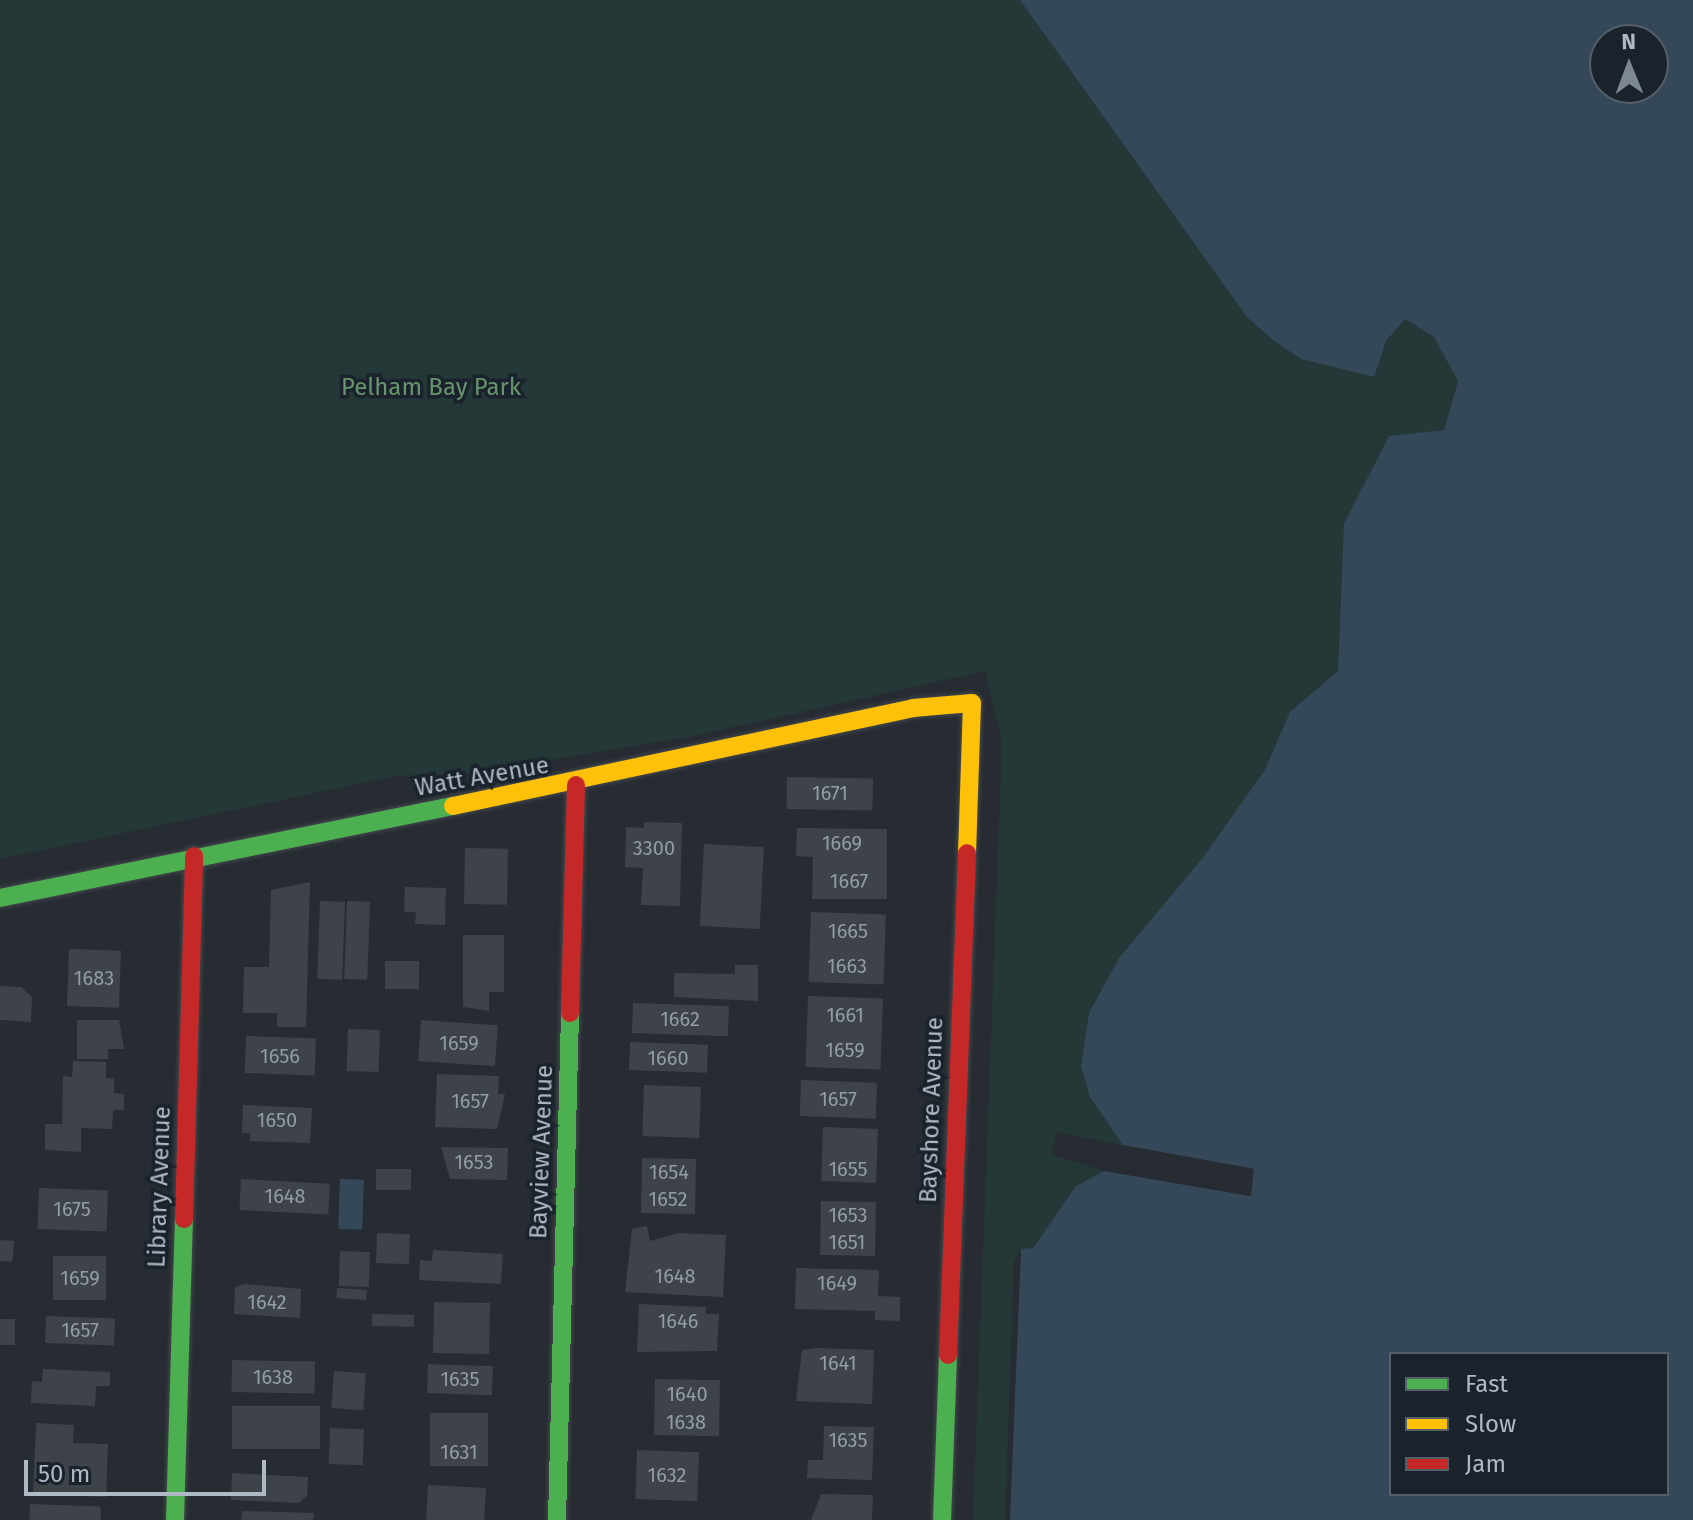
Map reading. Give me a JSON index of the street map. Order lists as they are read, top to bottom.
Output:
{
  "streets": {
    "street": [
      "Watt Avenue",
      "Bayshore Avenue",
      "Bayview Avenue",
      "Library Avenue"
    ]
  },
  "crossings": [
    ["Watt Avenue", "Bayshore Avenue"],
    ["Watt Avenue", "Bayview Avenue"],
    ["Watt Avenue", "Library Avenue"]
  ],
  "parks": ["Pelham Bay Park"],
  "house_numbers": [
    "1671",
    "1669",
    "3300",
    "1667",
    "1665",
    "1663",
    "1683",
    "1661",
    "1662",
    "1659",
    "1659",
    "1656",
    "1660",
    "1657",
    "1657",
    "1650",
    "1653",
    "1655",
    "1654",
    "1648",
    "1652",
    "1675",
    "1653",
    "1651",
    "1648",
    "1659",
    "1649",
    "1642",
    "1646",
    "1657",
    "1641",
    "1638",
    "1635",
    "1640",
    "1638",
    "1635",
    "1631",
    "1632"
  ],
  "legend": ["Fast", "Slow", "Jam"],
  "scale_bar": "50 m",
  "north": "top"
}
